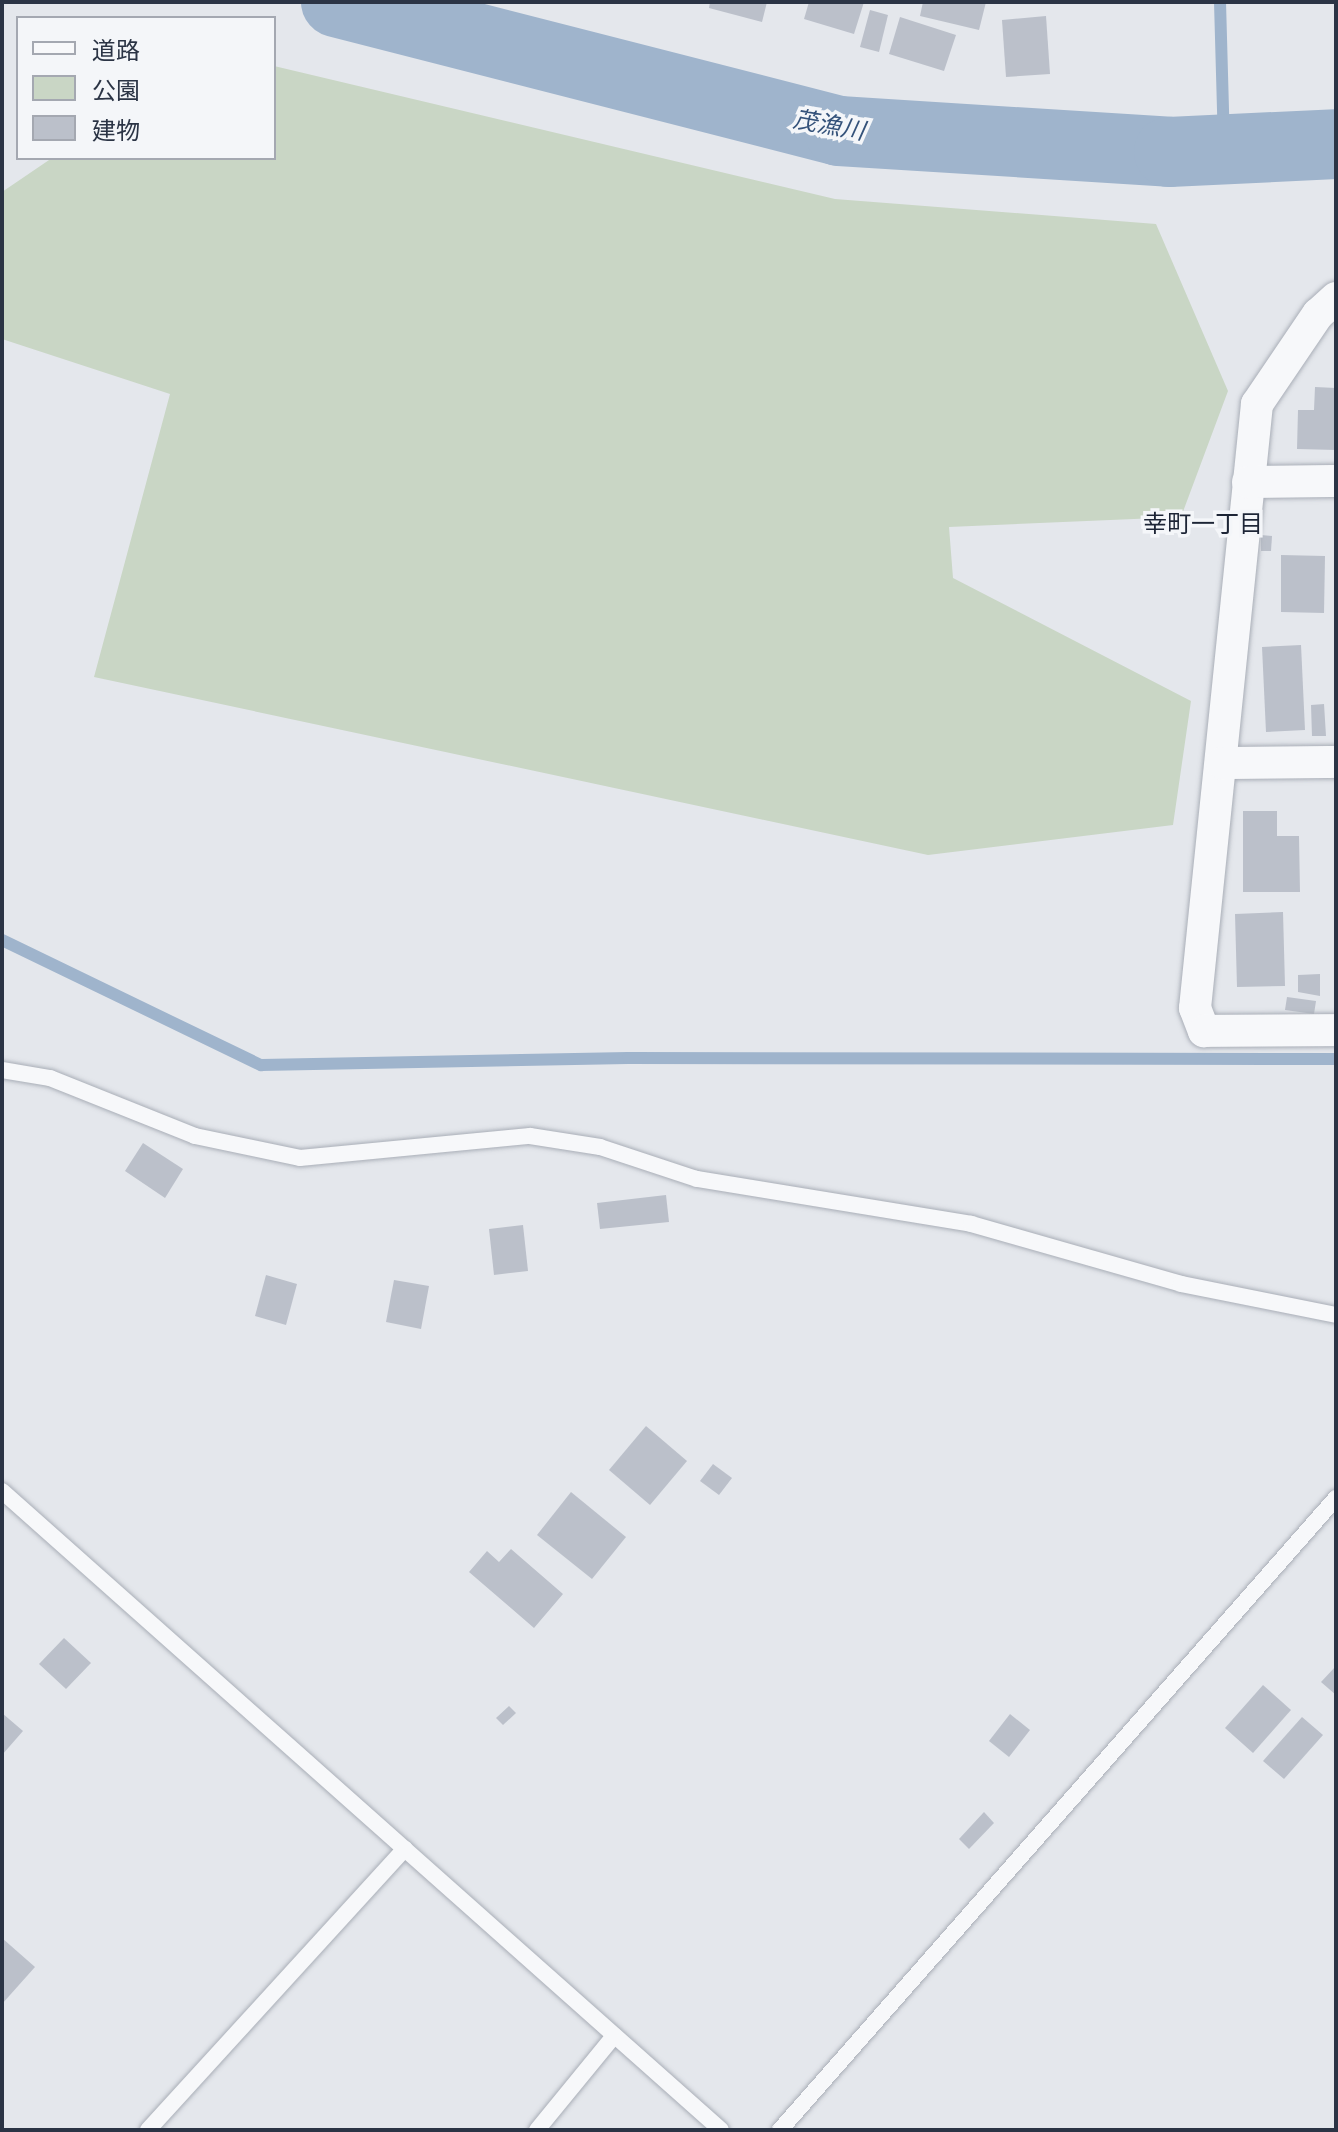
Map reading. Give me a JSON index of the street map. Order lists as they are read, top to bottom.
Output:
{
  "districts": ["幸町一丁目"],
  "water": ["茂漁川"],
  "legend": ["道路", "公園", "建物"]
}
